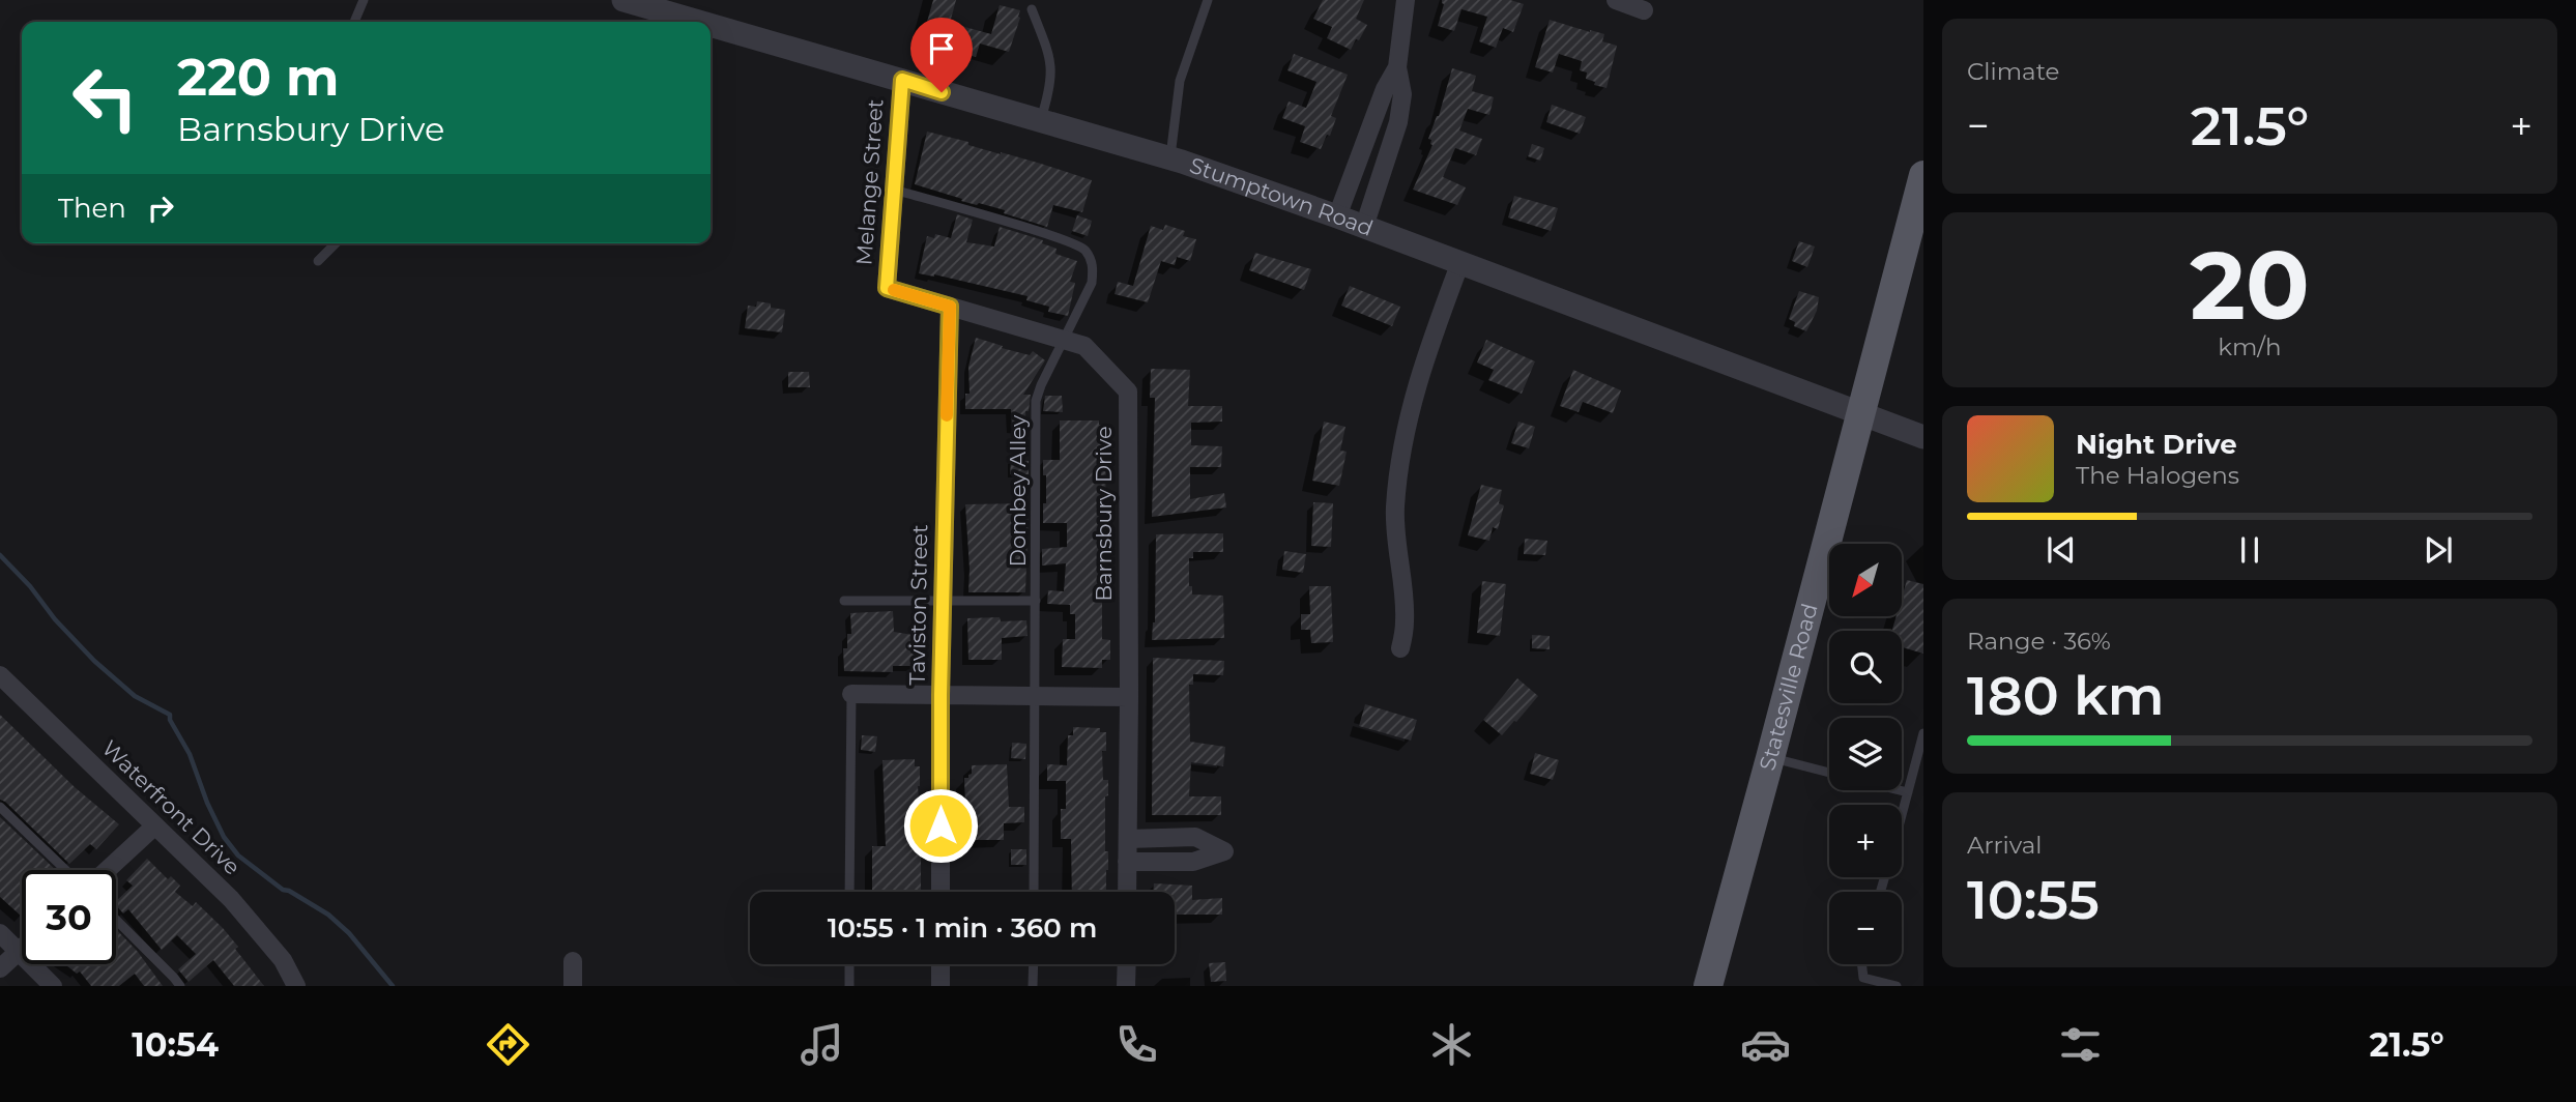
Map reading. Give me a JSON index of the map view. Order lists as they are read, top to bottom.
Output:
{
  "streets": {
    "main road": ["Statesville Road"],
    "street": [
      "Melange Street",
      "Stumptown Road",
      "Barnsbury Drive",
      "Taviston Street",
      "Waterfront Drive"
    ],
    "lane": ["Dombey Alley"]
  },
  "crossings": [
    ["Melange Street", "Stumptown Road"],
    ["Melange Street", "Dombey Alley"],
    ["Melange Street", "Barnsbury Drive"],
    ["Stumptown Road", "Statesville Road"],
    ["Dombey Alley", "Barnsbury Drive"],
    ["Barnsbury Drive", "Taviston Street"]
  ],
  "north": "bottom left",
  "page": {
    "tile": [
      "Climate",
      ["20", "km/h"],
      ["Range · 36%", "180 km"],
      ["Arrival", "10:55"]
    ],
    "turn": ["220 m", "Barnsbury Drive"],
    "heat": ["−", "21.5°", "+"],
    "then": "Then",
    "song": ["Night Drive", "The Halogens"],
    "map_buttons": ["+", "−"],
    "limit": "30",
    "trip": "10:55 · 1 min · 360 m",
    "tabs": ["10:54", "21.5°"]
  }
}
